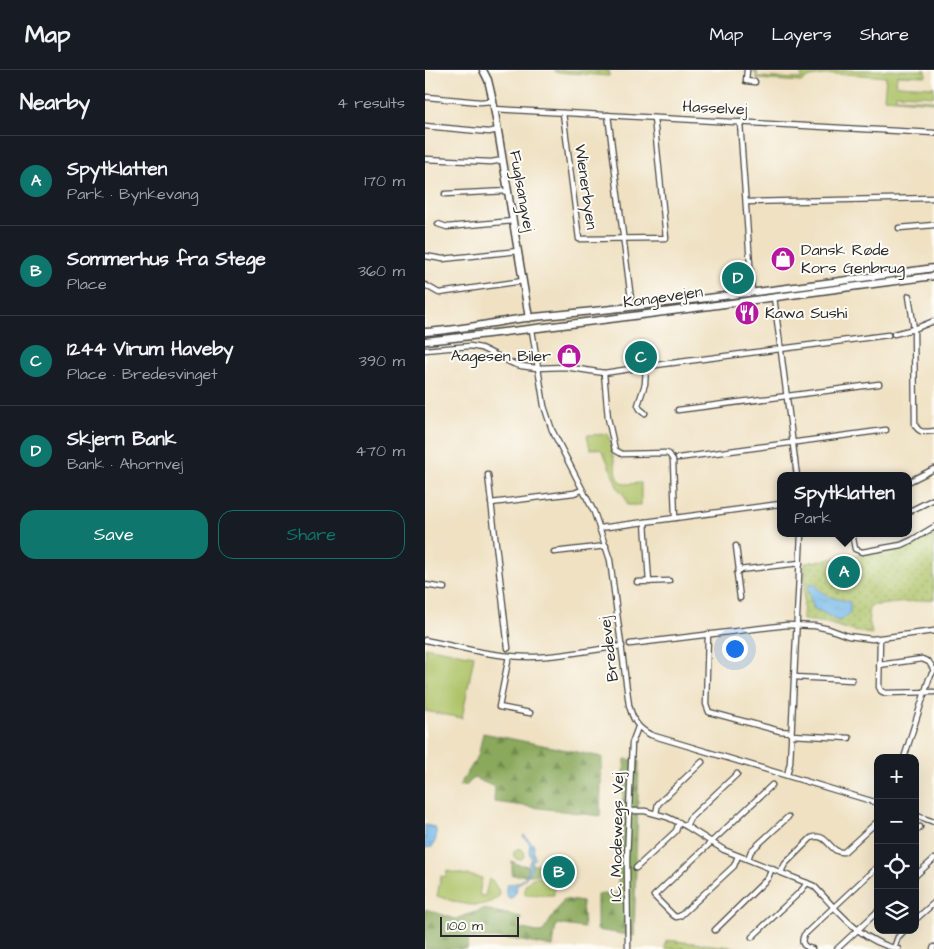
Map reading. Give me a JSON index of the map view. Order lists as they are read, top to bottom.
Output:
{
  "streets": {
    "main road": ["Fuglsangvej", "Kongevejen"],
    "street": [
      "Hasselvej",
      "Wienerbyen",
      "Bredevej",
      "I.C. Modewegs Vej"
    ]
  },
  "crossings": [
    ["Hasselvej", "Wienerbyen"],
    ["Hasselvej", "Fuglsangvej"],
    ["Fuglsangvej", "Kongevejen"],
    ["Kongevejen", "Bredevej"],
    ["Bredevej", "I.C. Modewegs Vej"]
  ],
  "places": {
    "shop": ["Dansk Røde Kors Genbrug", "Aagesen Biler"],
    "restaurant": ["Kawa Sushi"]
  },
  "scale_bar": "100 m",
  "page": {
    "header": "Map",
    "nav": ["Map", "Layers", "Share"],
    "heading": ["Nearby", "4 results"],
    "list": [
      {
        "mark": "A",
        "name": "Spytklatten",
        "note": "Park · Bynkevang",
        "value": "170 m"
      },
      {
        "mark": "B",
        "name": "Sommerhus fra Stege",
        "note": "Place",
        "value": "360 m"
      },
      {
        "mark": "C",
        "name": "1244 Virum Haveby",
        "note": "Place · Bredesvinget",
        "value": "390 m"
      },
      {
        "mark": "D",
        "name": "Skjern Bank",
        "note": "Bank · Ahornvej",
        "value": "470 m"
      }
    ],
    "pins": [
      "D",
      "C",
      "A",
      "B"
    ],
    "popup": ["Spytklatten", "Park"],
    "buttons": ["Save", "Share"],
    "map_buttons": ["+", "−"],
    "scale": "100 m"
  }
}
